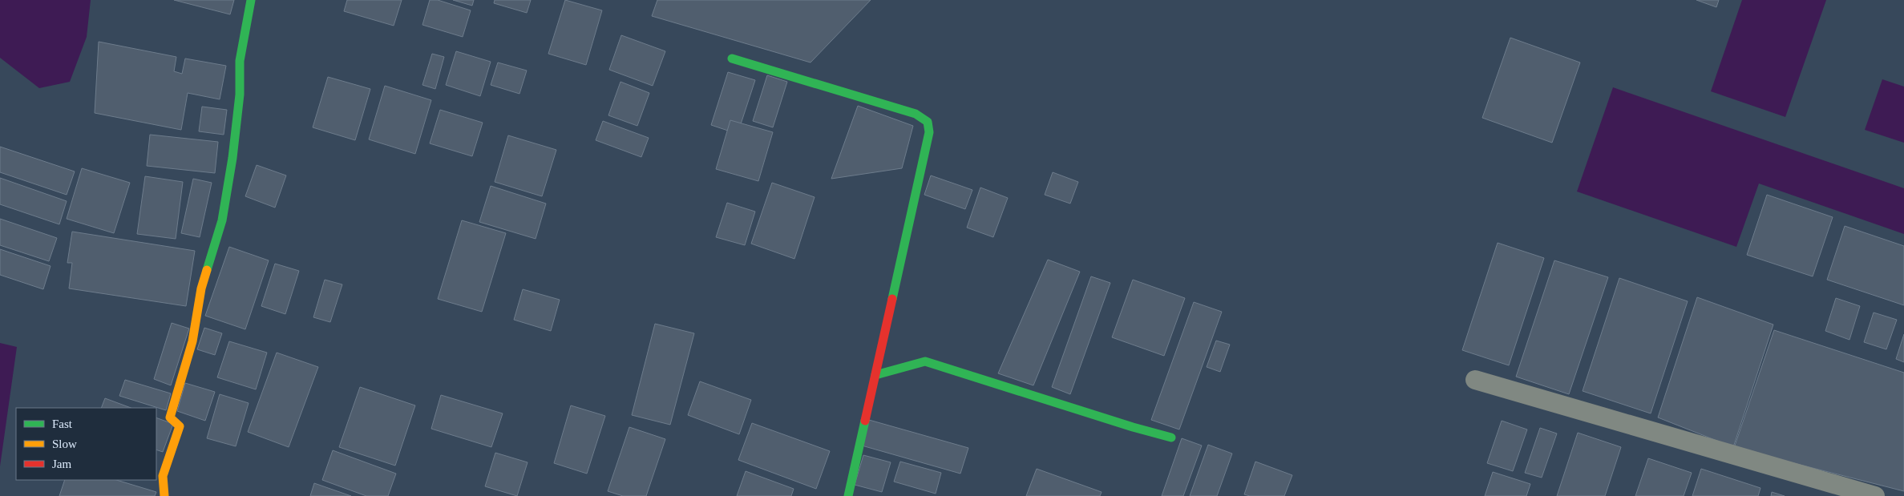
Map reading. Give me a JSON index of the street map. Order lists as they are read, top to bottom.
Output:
{
  "legend": ["Fast", "Slow", "Jam"]
}
